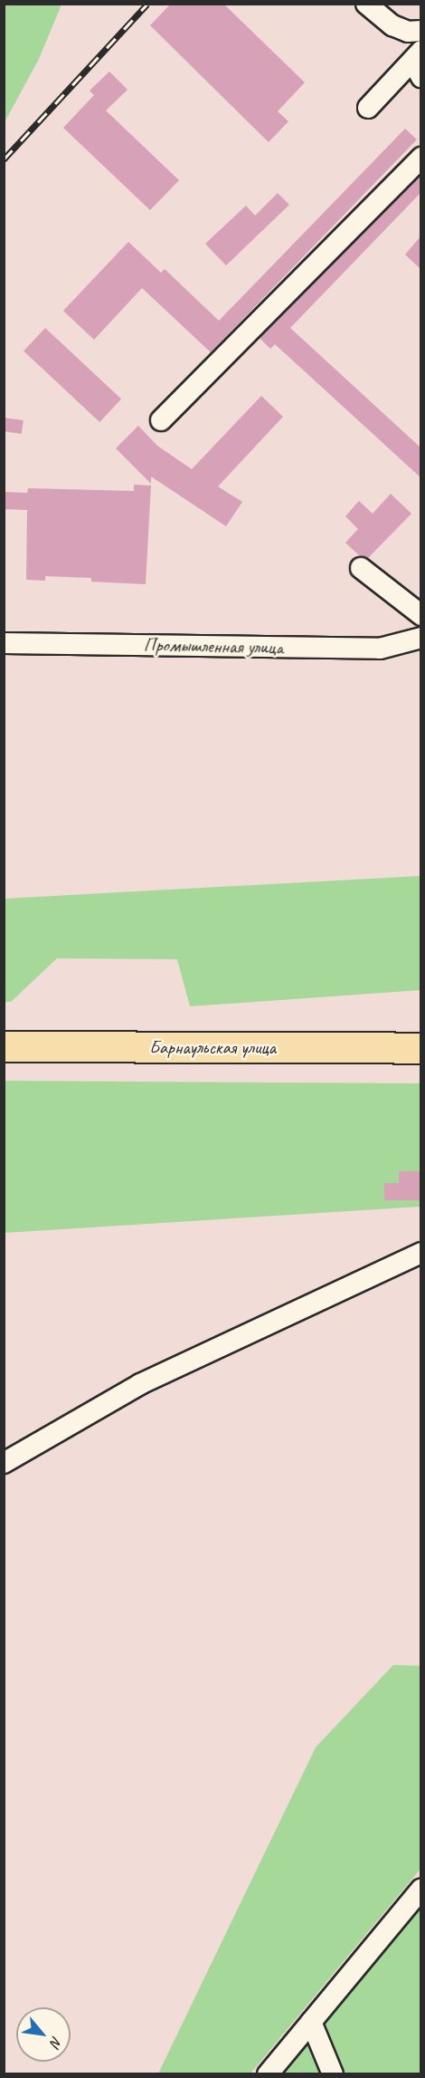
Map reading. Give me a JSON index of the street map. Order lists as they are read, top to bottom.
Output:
{
  "streets": {
    "highway": ["Барнаульская улица"],
    "street": ["Промышленная улица"]
  },
  "north": "bottom right"
}
